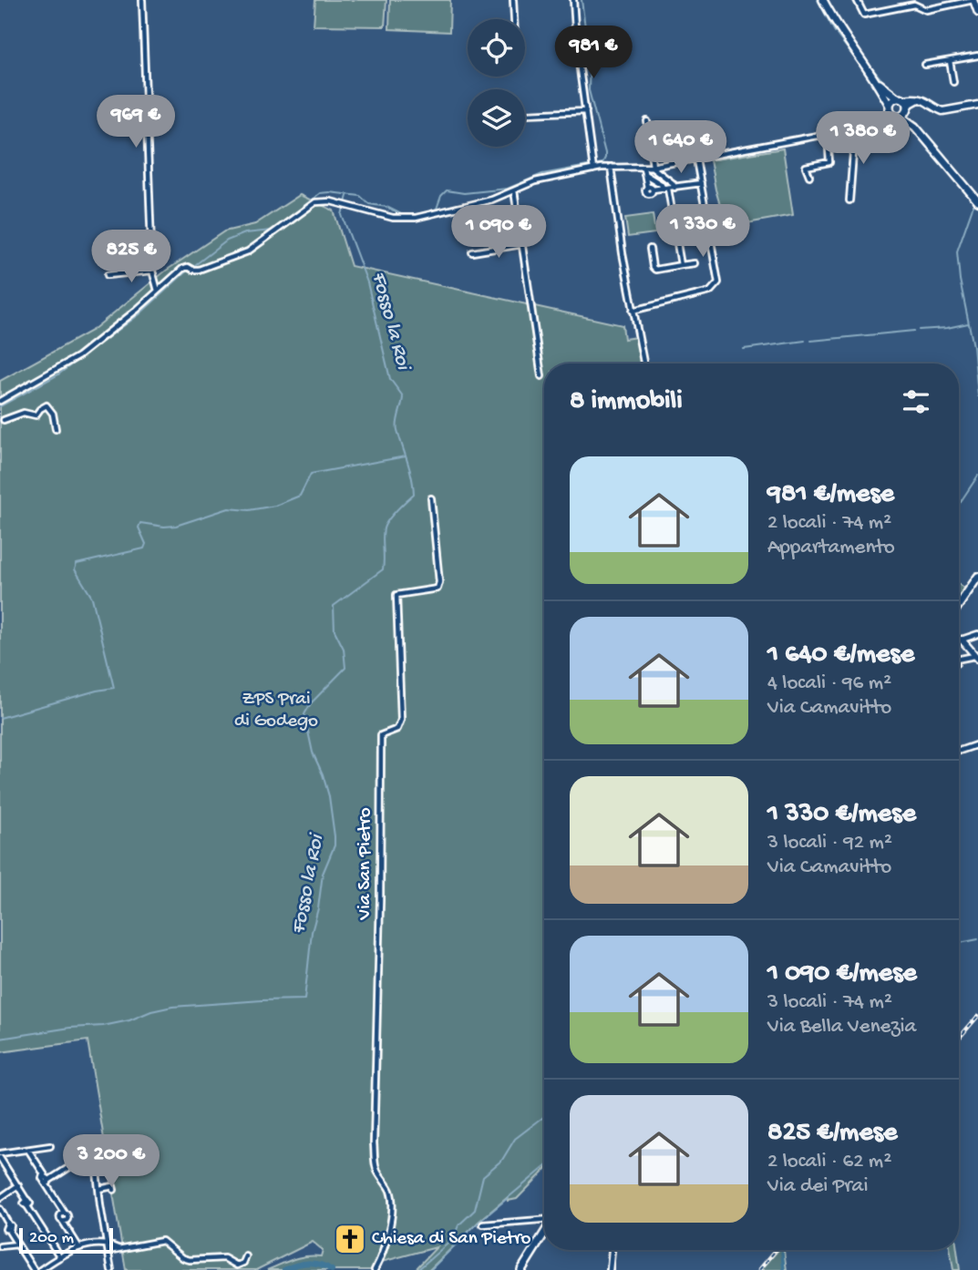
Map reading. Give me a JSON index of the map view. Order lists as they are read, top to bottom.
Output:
{
  "streets": {
    "street": ["Via San Pietro"]
  },
  "water": ["Fosso la Roi"],
  "parks": ["ZPS Prai di Godego"],
  "places": {
    "church": ["Chiesa di San Pietro"]
  },
  "scale_bar": "200 m",
  "page": {
    "price": [
      "981 €",
      "969 €",
      "1 380 €",
      "1 640 €",
      "1 330 €",
      "1 090 €",
      "825 €",
      "3 200 €"
    ],
    "heading": "8 immobili",
    "list": [
      {
        "name": "981 €/mese",
        "note": "2 locali · 74 m² · Appartamento"
      },
      {
        "name": "1 640 €/mese",
        "note": "4 locali · 96 m² · Via Camavitto"
      },
      {
        "name": "1 330 €/mese",
        "note": "3 locali · 92 m² · Via Camavitto"
      },
      {
        "name": "1 090 €/mese",
        "note": "3 locali · 74 m² · Via Bella Venezia"
      },
      {
        "name": "825 €/mese",
        "note": "2 locali · 62 m² · Via dei Prai"
      }
    ],
    "scale": "200 m"
  }
}
